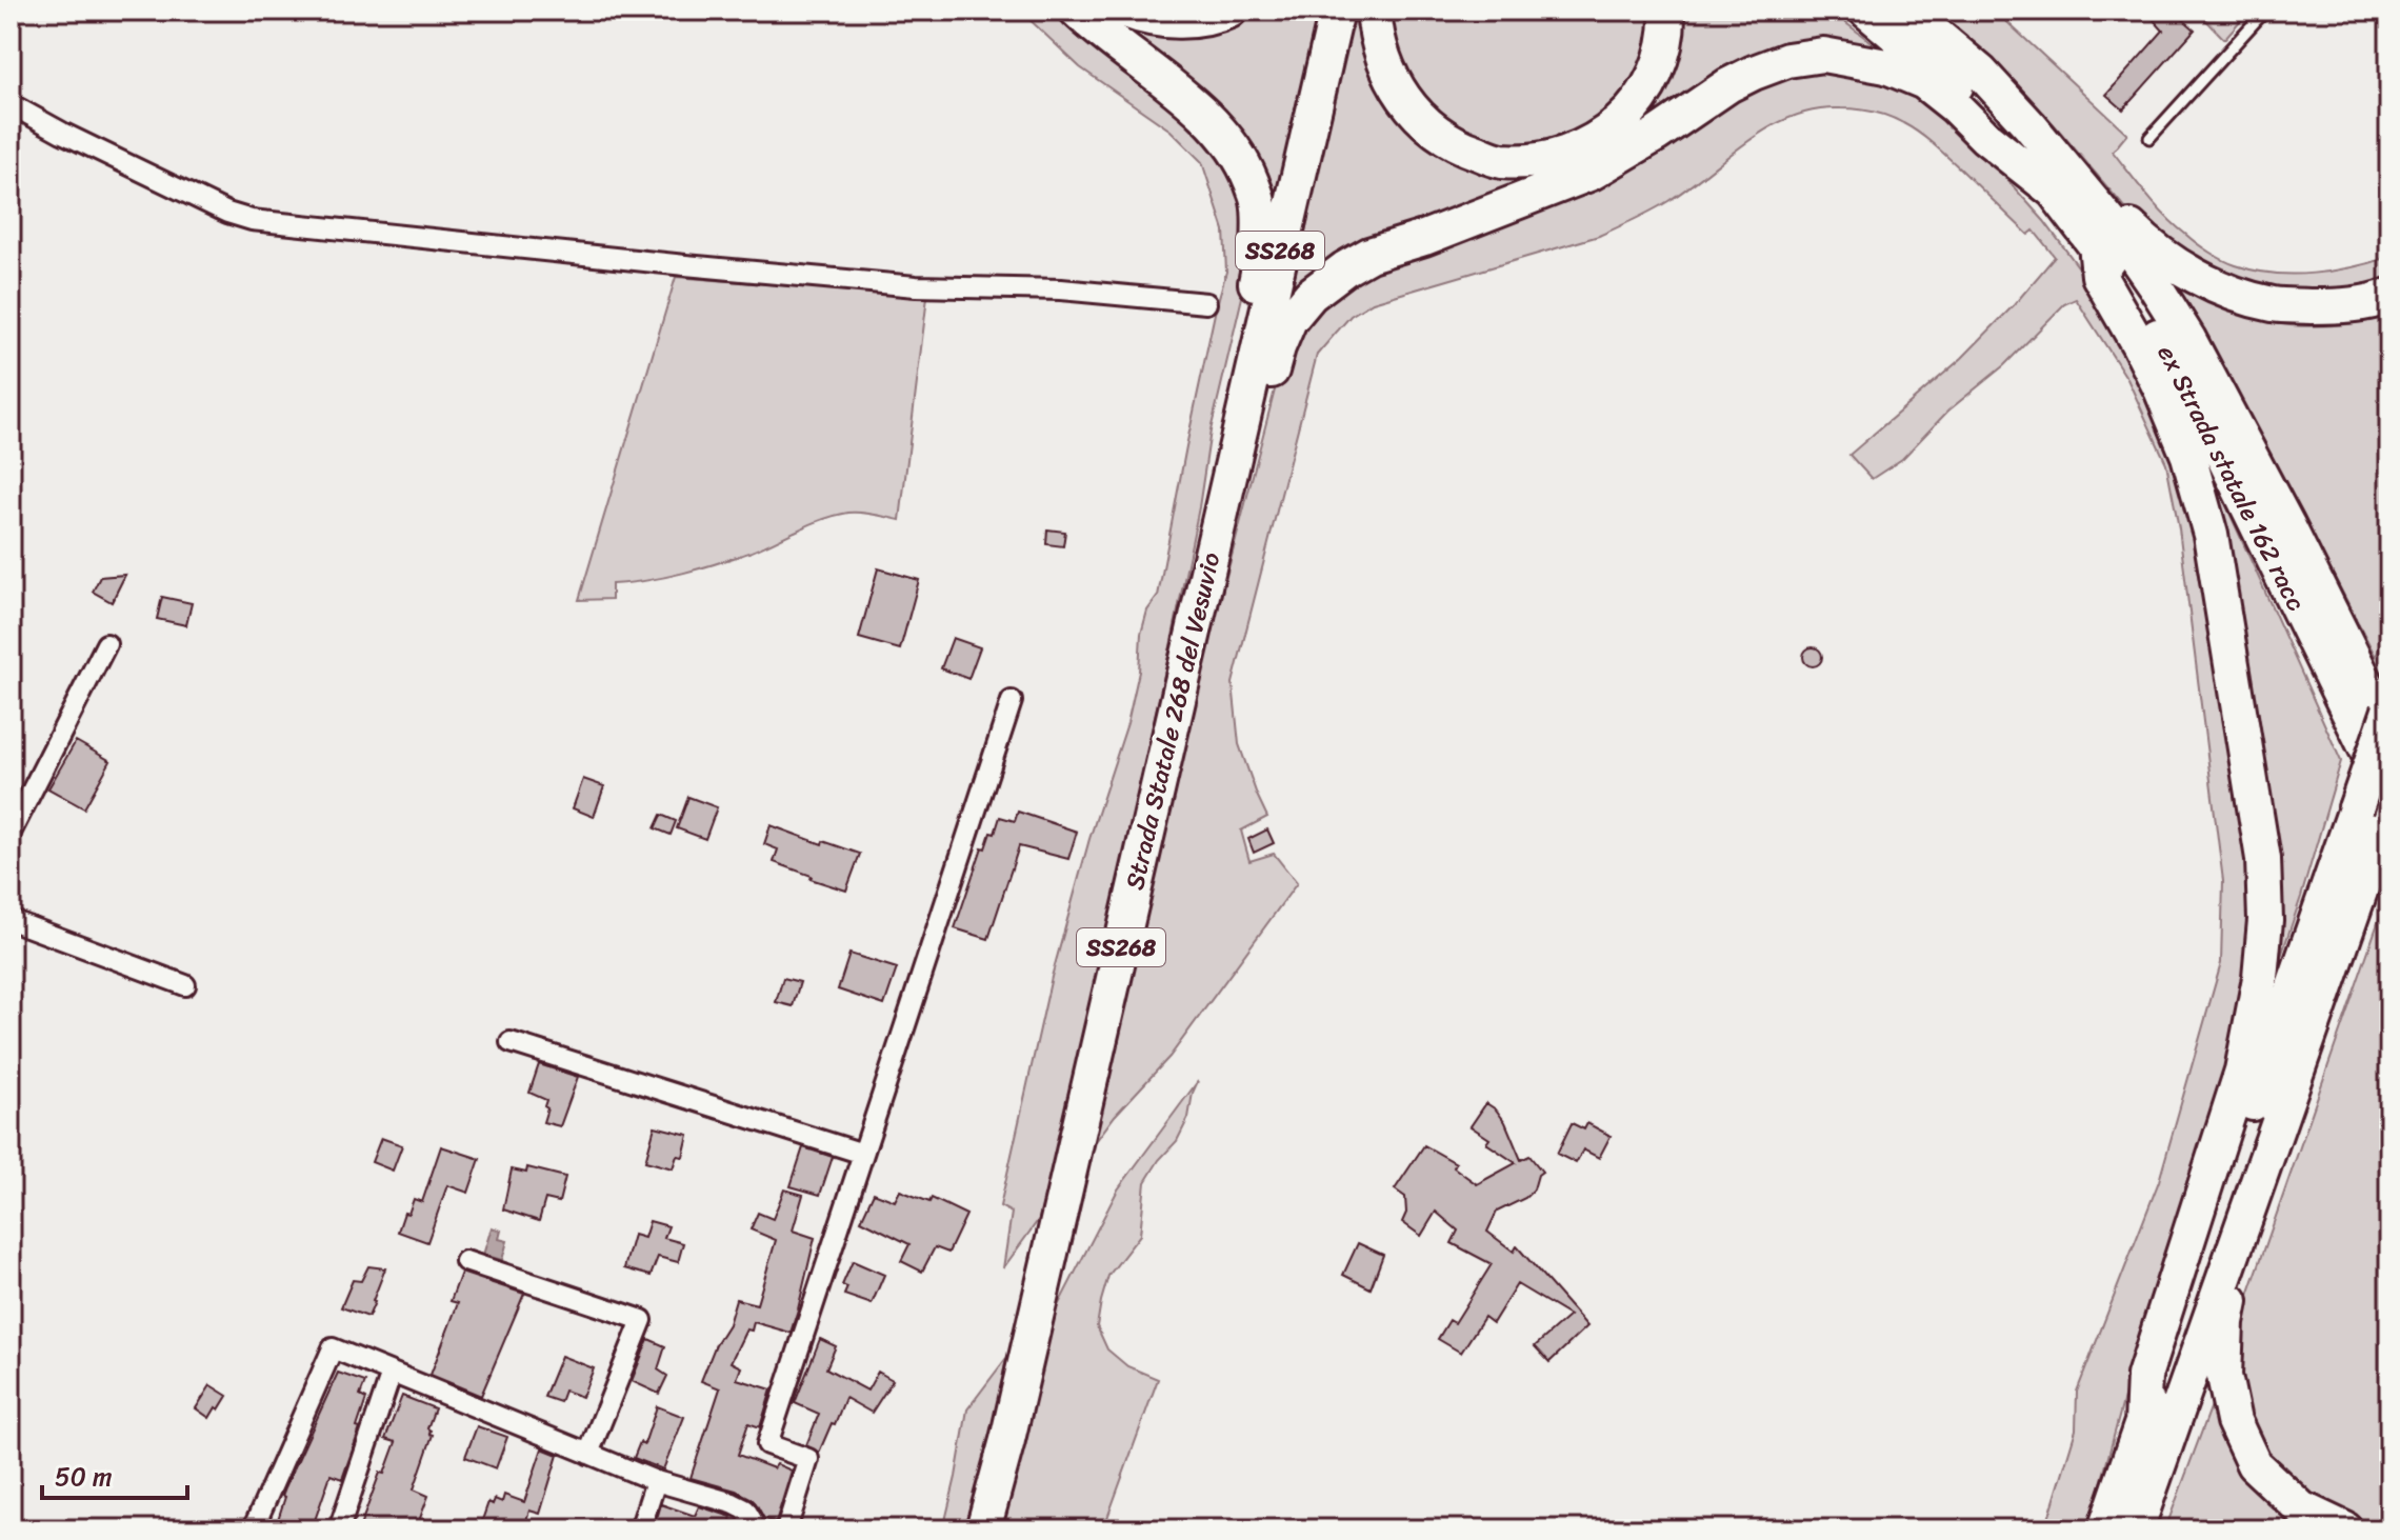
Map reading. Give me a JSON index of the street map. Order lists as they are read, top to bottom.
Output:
{
  "streets": {
    "highway": ["SS268", "ex Strada statale 162 racc", "Strada Statale 268 del Vesuvio"]
  },
  "scale_bar": "50 m"
}
